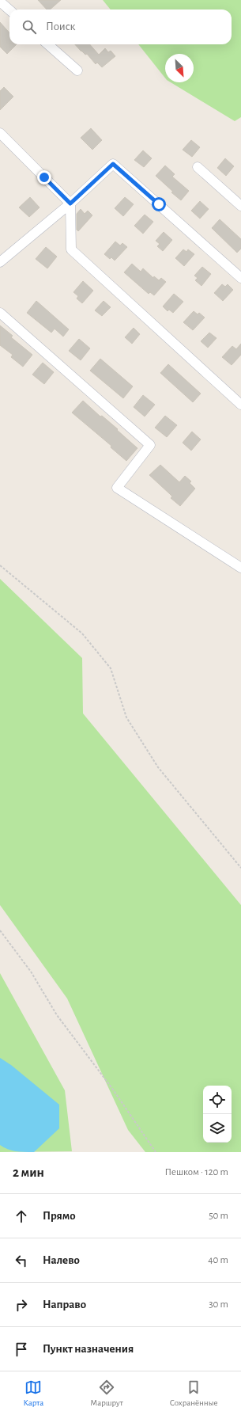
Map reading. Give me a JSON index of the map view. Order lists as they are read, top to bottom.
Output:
{
  "north": "bottom right",
  "page": {
    "search": "Поиск",
    "heading": ["2 мин", "Пешком · 120 m"],
    "list": [
      ["Прямо", "50 m"],
      ["Налево", "40 m"],
      ["Направо", "30 m"],
      "Пункт назначения"
    ],
    "nav": ["Карта", "Маршрут", "Сохранённые"]
  }
}
